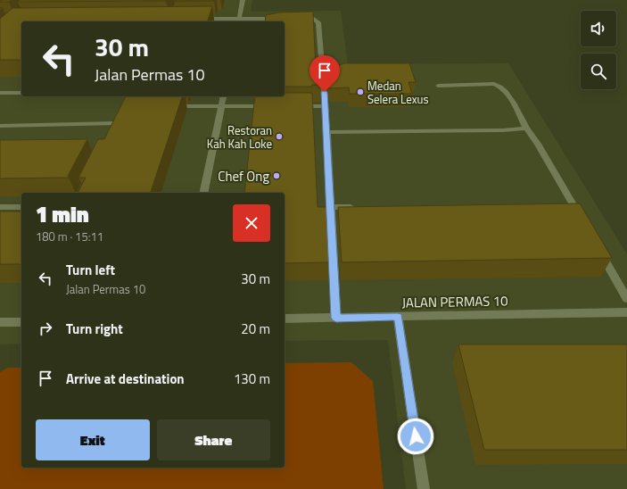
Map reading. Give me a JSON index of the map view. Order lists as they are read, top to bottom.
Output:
{
  "streets": {
    "street": ["JALAN PERMAS 10"]
  },
  "places": ["Medan Selera Lexus", "Restoran Kah Kah Loke", "Chef Ong"],
  "page": {
    "turn": ["30 m", "Jalan Permas 10"],
    "heading": ["1 min", "180 m · 15:11"],
    "list": [
      {
        "name": "Turn left",
        "note": "Jalan Permas 10",
        "value": "30 m"
      },
      {
        "name": "Turn right",
        "value": "20 m"
      },
      {
        "name": "Arrive at destination",
        "value": "130 m"
      }
    ],
    "buttons": ["Exit", "Share"]
  }
}
